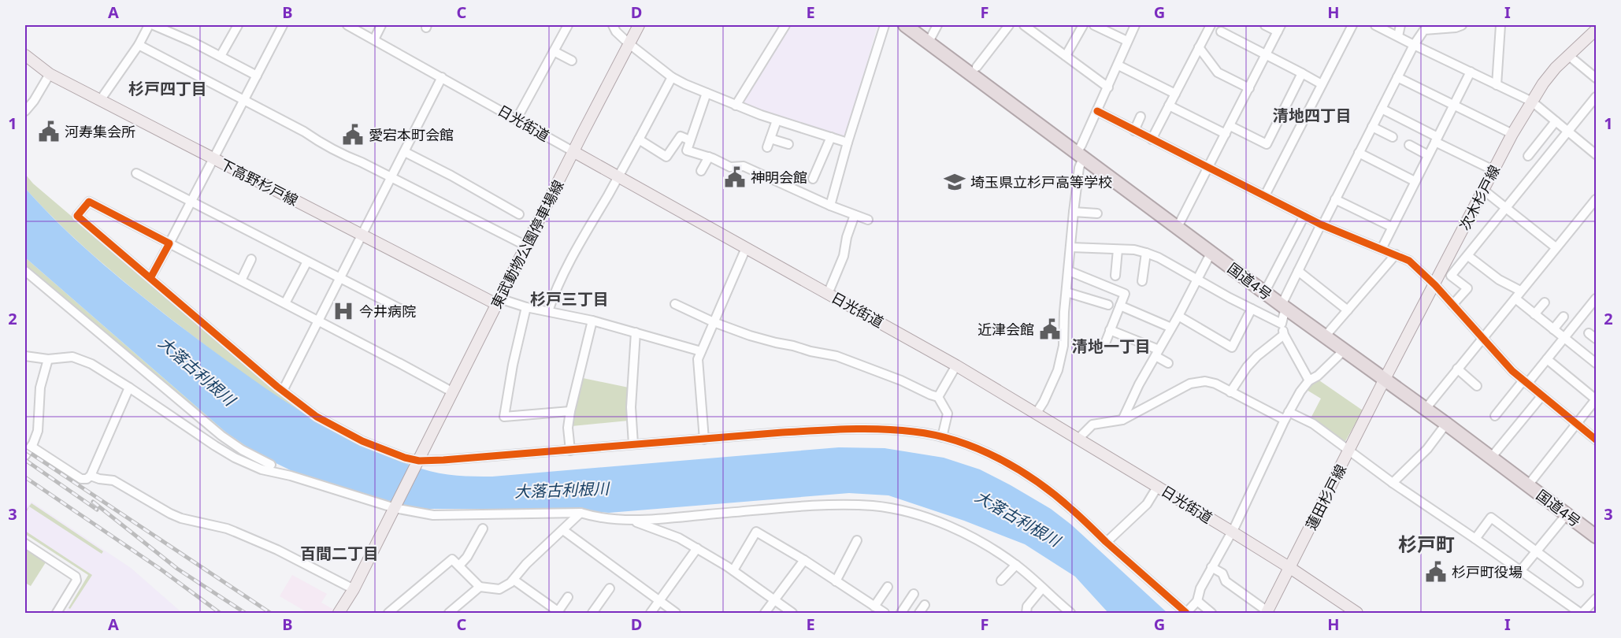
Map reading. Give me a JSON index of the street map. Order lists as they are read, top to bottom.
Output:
{
  "streets": {
    "highway": ["国道4号"],
    "main road": [
      "日光街道",
      "下高野杉戸線",
      "次木杉戸線",
      "東武動物公園停車場線",
      "蓮田杉戸線"
    ]
  },
  "crossings": [
    ["日光街道", "東武動物公園停車場線"],
    ["日光街道", "蓮田杉戸線"],
    ["下高野杉戸線", "東武動物公園停車場線"],
    ["次木杉戸線", "国道4号"],
    ["次木杉戸線", "蓮田杉戸線"],
    ["国道4号", "蓮田杉戸線"]
  ],
  "districts": [
    "杉戸四丁目",
    "清地四丁目",
    "杉戸三丁目",
    "清地一丁目",
    "杉戸町",
    "百間二丁目"
  ],
  "water": ["大落古利根川"],
  "places": {
    "public building": [
      "河寿集会所",
      "愛宕本町会館",
      "神明会館",
      "近津会館",
      "杉戸町役場"
    ],
    "school or university": ["埼玉県立杉戸高等学校"],
    "hospital": ["今井病院"]
  },
  "grid": {
    "columns": [
      "A",
      "B",
      "C",
      "D",
      "E",
      "F",
      "G",
      "H",
      "I"
    ],
    "rows": ["1", "2", "3"]
  }
}
